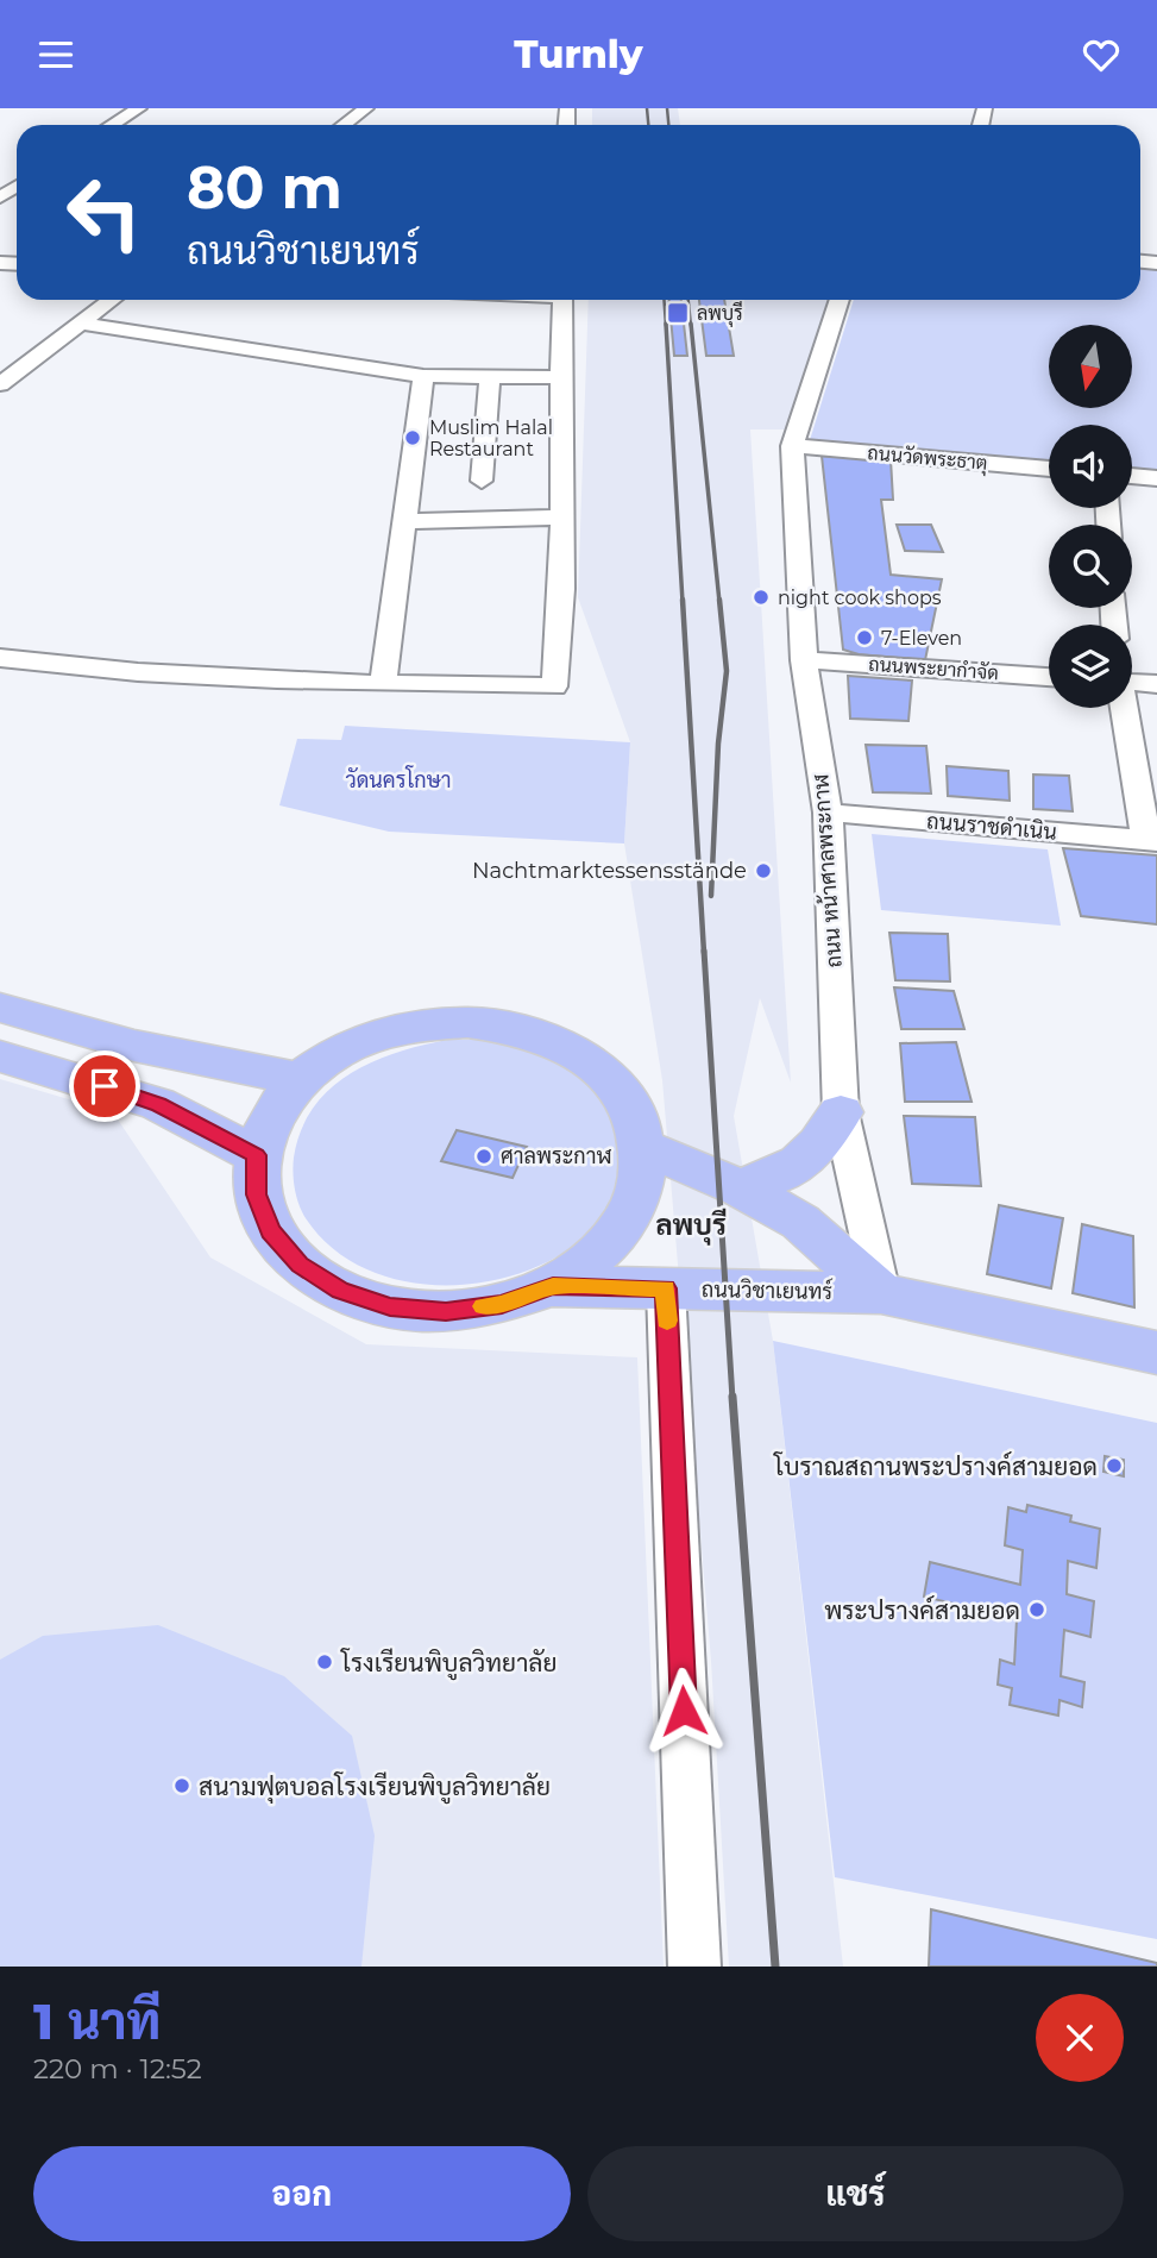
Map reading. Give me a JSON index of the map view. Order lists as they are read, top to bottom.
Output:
{
  "streets": {
    "main road": ["ถนนวิชาเยนทร์"],
    "street": [
      "ถนนวัดพระธาตุ",
      "ถนนพระยากำจัด",
      "ถนนราชดำเนิน",
      "ถนน หน้าศาลพระกาฬ"
    ]
  },
  "crossings": [
    ["ถนนวัดพระธาตุ", "ถนน หน้าศาลพระกาฬ"],
    ["ถนนพระยากำจัด", "ถนน หน้าศาลพระกาฬ"],
    ["ถนนราชดำเนิน", "ถนน หน้าศาลพระกาฬ"],
    ["ถนน หน้าศาลพระกาฬ", "ถนนวิชาเยนทร์"]
  ],
  "districts": ["ลพบุรี"],
  "parks": ["วัดนครโกษา"],
  "places": {
    "transit": ["ลพบุรี"],
    "other": [
      "Muslim Halal Restaurant",
      "night cook shops",
      "7-Eleven",
      "Nachtmarktessensstände",
      "ศาลพระกาฬ",
      "โบราณสถานพระปรางค์สามยอด",
      "พระปรางค์สามยอด",
      "โรงเรียนพิบูลวิทยาลัย",
      "สนามฟุตบอลโรงเรียนพิบูลวิทยาลัย"
    ]
  },
  "north": "bottom",
  "page": {
    "header": "Turnly",
    "turn": ["80 m", "ถนนวิชาเยนทร์"],
    "heading": ["1 นาที", "220 m · 12:52"],
    "buttons": ["ออก", "แชร์"]
  }
}
